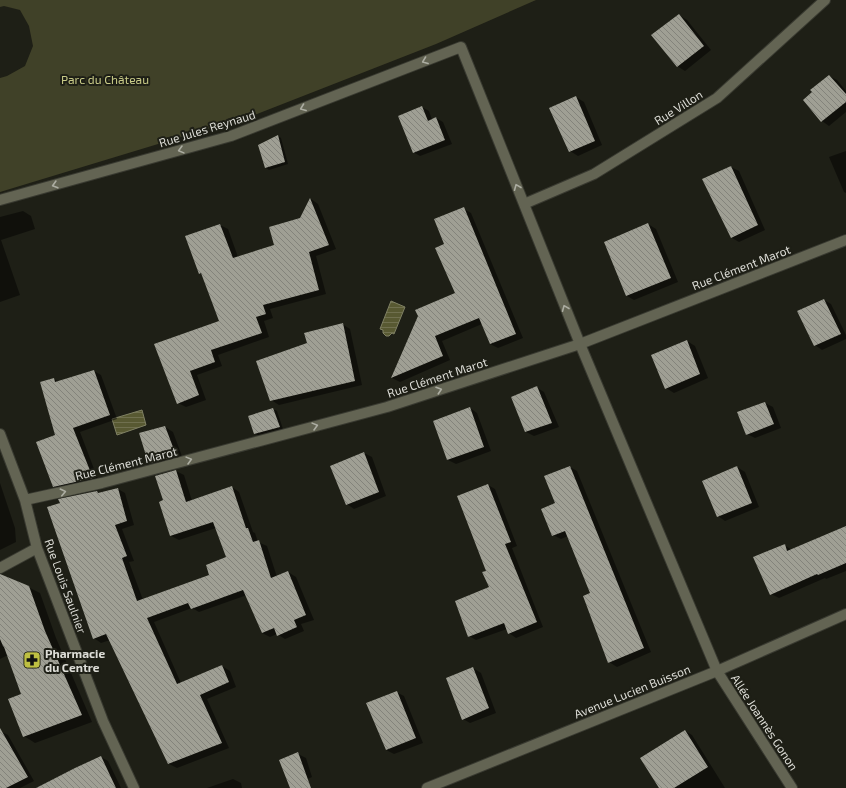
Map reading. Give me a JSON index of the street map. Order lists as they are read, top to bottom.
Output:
{
  "streets": {
    "street": [
      "Rue Villon",
      "Rue Jules Reynaud",
      "Rue Clément Marot",
      "Rue Louis Saulnier",
      "Avenue Lucien Buisson",
      "Allée Joannès Gonon"
    ]
  },
  "crossings": [
    ["Rue Villon", "Allée Joannès Gonon"],
    ["Rue Jules Reynaud", "Allée Joannès Gonon"],
    ["Rue Clément Marot", "Rue Louis Saulnier"],
    ["Rue Clément Marot", "Allée Joannès Gonon"],
    ["Avenue Lucien Buisson", "Allée Joannès Gonon"]
  ],
  "one_way": ["Rue Jules Reynaud", "Rue Clément Marot", "Allée Joannès Gonon"],
  "parks": ["Parc du Château"],
  "places": {
    "pharmacy": ["Pharmacie du Centre"]
  }
}
